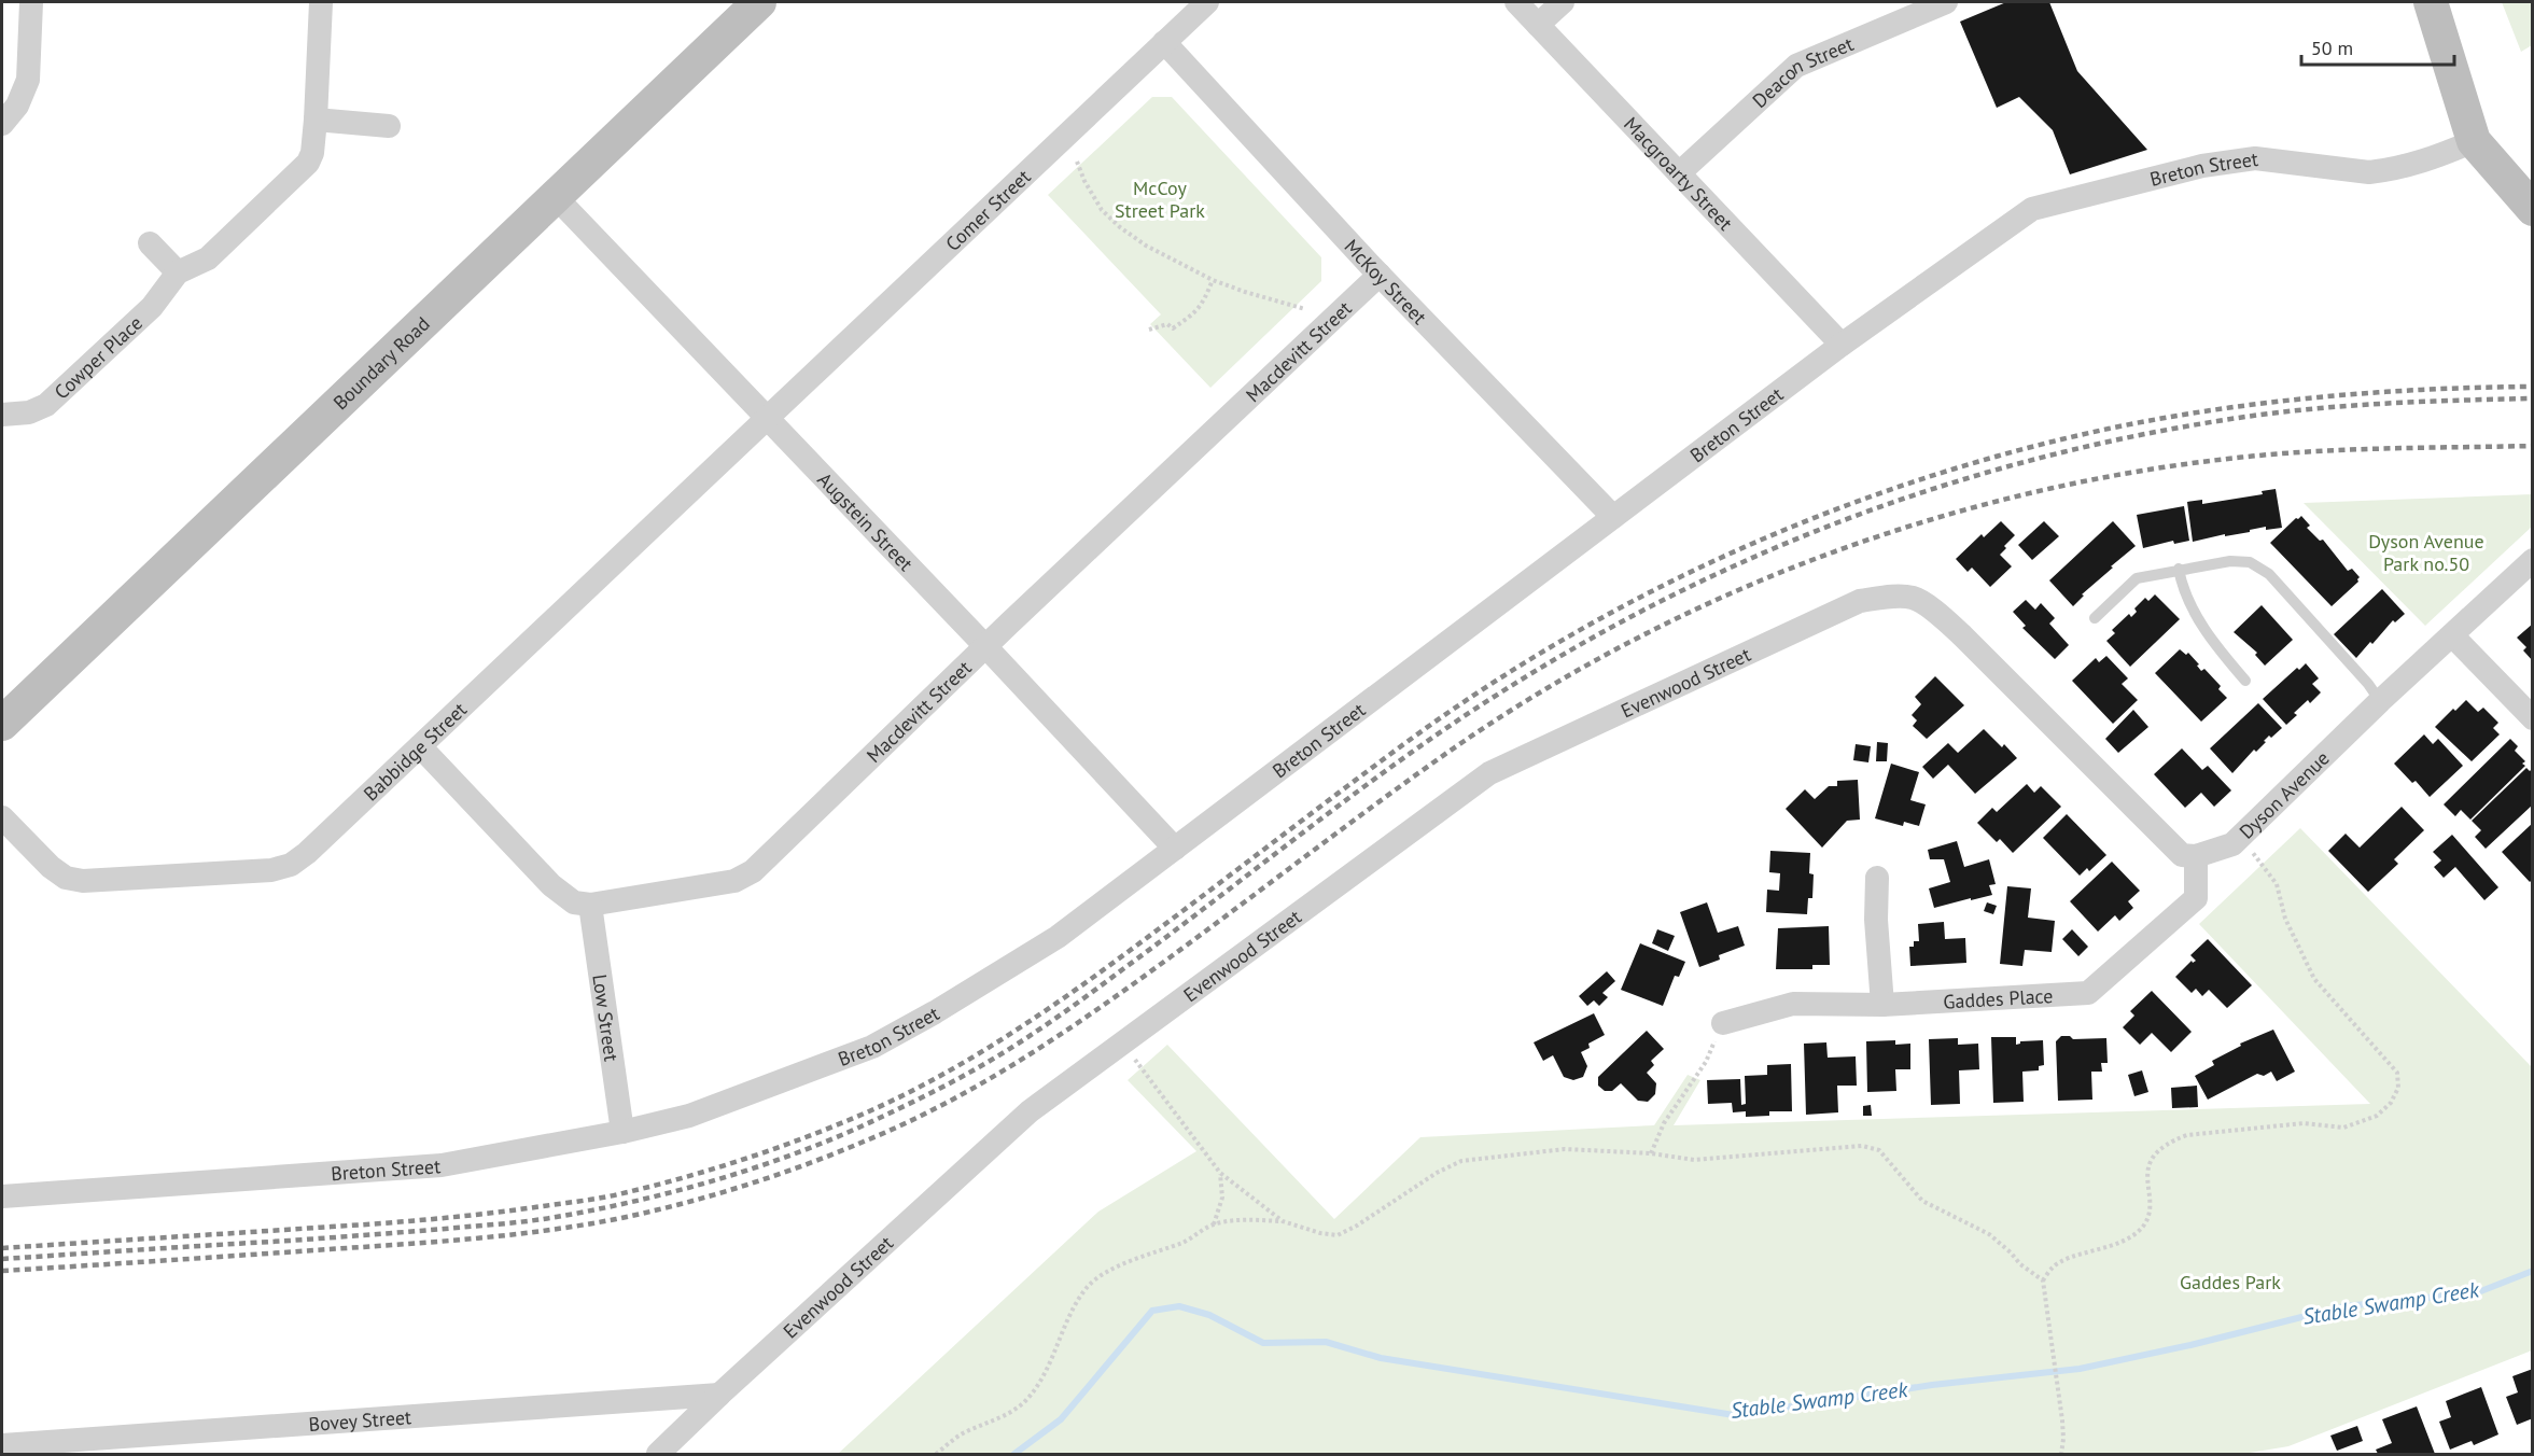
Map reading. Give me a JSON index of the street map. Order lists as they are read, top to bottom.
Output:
{
  "streets": {
    "main road": ["Boundary Road"],
    "street": [
      "Deacon Street",
      "Breton Street",
      "Macgroarty Street",
      "Comer Street",
      "McKoy Street",
      "Macdevitt Street",
      "Cowper Place",
      "Augstein Street",
      "Evenwood Street",
      "Babbidge Street",
      "Dyson Avenue",
      "Gaddes Place",
      "Low Street",
      "Bovey Street"
    ]
  },
  "crossings": [
    ["Deacon Street", "Macgroarty Street"],
    ["Breton Street", "Macgroarty Street"],
    ["Breton Street", "McKoy Street"],
    ["Breton Street", "Augstein Street"],
    ["Breton Street", "Low Street"],
    ["Comer Street", "McKoy Street"],
    ["Comer Street", "Augstein Street"],
    ["Comer Street", "Babbidge Street"],
    ["McKoy Street", "Macdevitt Street"],
    ["Macdevitt Street", "Augstein Street"],
    ["Macdevitt Street", "Low Street"],
    ["Boundary Road", "Augstein Street"],
    ["Augstein Street", "Babbidge Street"],
    ["Evenwood Street", "Dyson Avenue"],
    ["Evenwood Street", "Gaddes Place"],
    ["Evenwood Street", "Bovey Street"],
    ["Dyson Avenue", "Gaddes Place"]
  ],
  "water": ["Stable Swamp Creek"],
  "parks": ["McCoy Street Park", "Dyson Avenue Park no.50", "Gaddes Park"],
  "scale_bar": "50 m"
}
